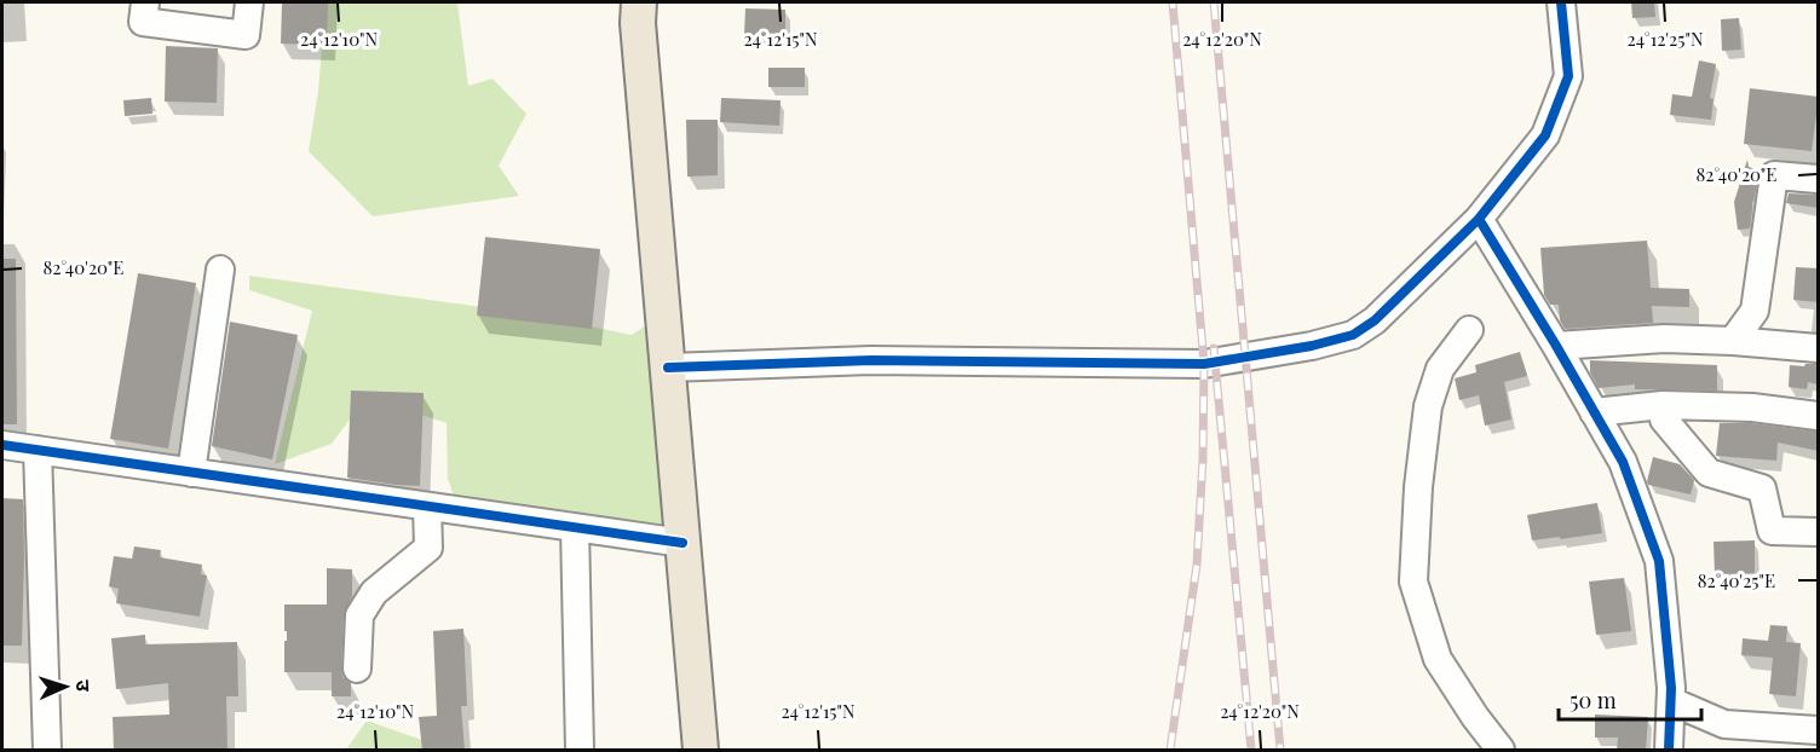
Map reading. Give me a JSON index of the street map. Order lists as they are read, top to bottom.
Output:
{
  "scale_bar": "50 m",
  "north": "right",
  "coordinates": [
    "24°12'10\"N",
    "24°12'15\"N",
    "24°12'20\"N",
    "24°12'25\"N",
    "82°40'20\"E",
    "82°40'25\"E"
  ]
}
